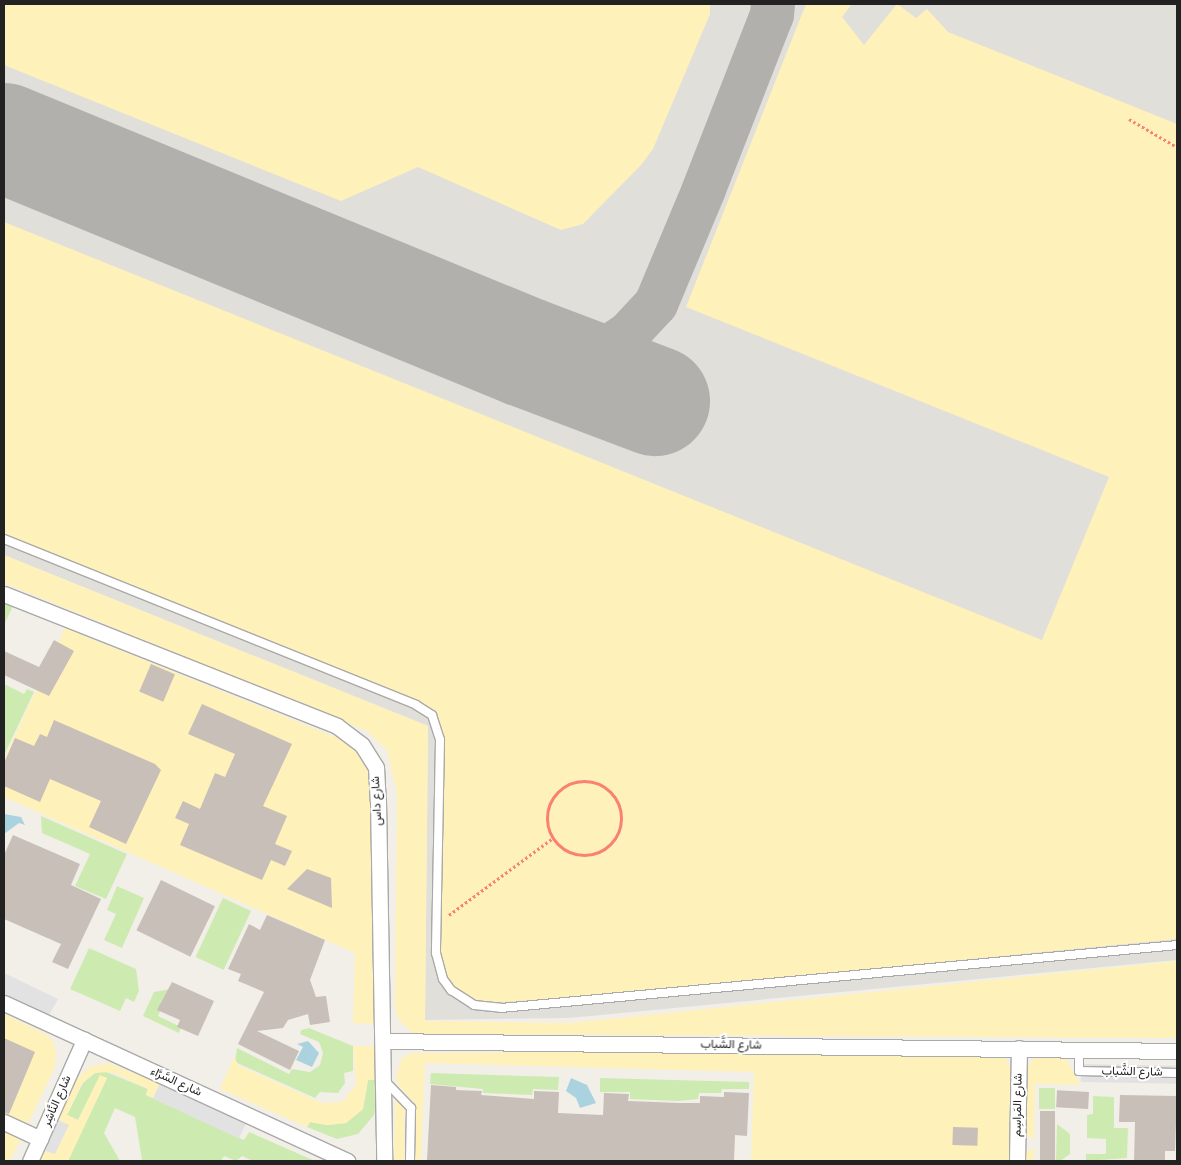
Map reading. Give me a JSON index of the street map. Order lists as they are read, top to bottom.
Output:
{
  "streets": {
    "street": [
      "شارع داس",
      "شارع الشَّباب",
      "شارع السَّرَّاء",
      "شارع النَّاشِر",
      "شارع المَراسِم"
    ]
  },
  "crossings": [
    ["شارع داس", "شارع الشَّباب"],
    ["شارع الشَّباب", "شارع المَراسِم"],
    ["شارع السَّرَّاء", "شارع النَّاشِر"]
  ]
}
